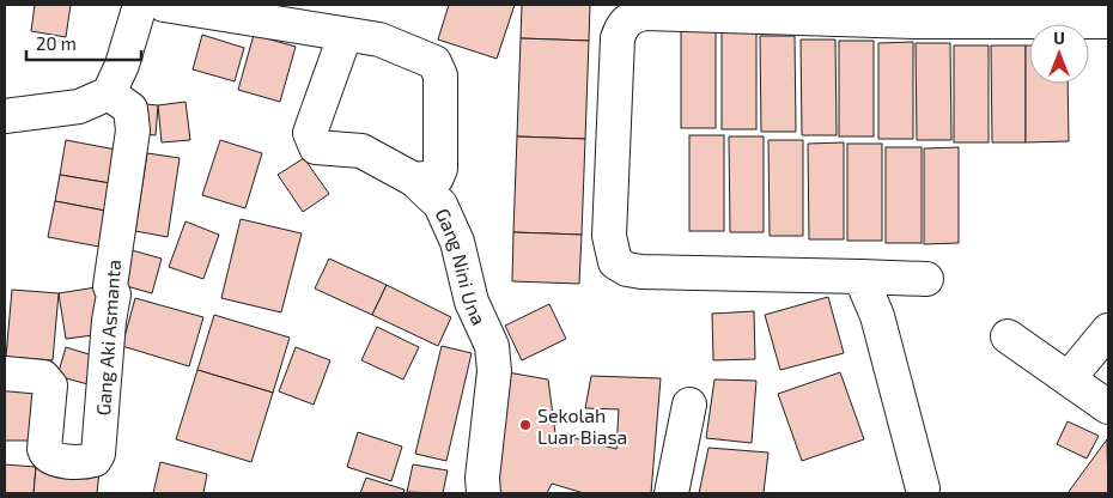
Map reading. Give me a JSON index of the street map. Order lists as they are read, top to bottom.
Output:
{
  "streets": {
    "street": ["Gang Nini Una", "Gang Aki Asmanta"]
  },
  "places": ["Sekolah Luar Biasa"],
  "scale_bar": "20 m",
  "north": "top"
}
